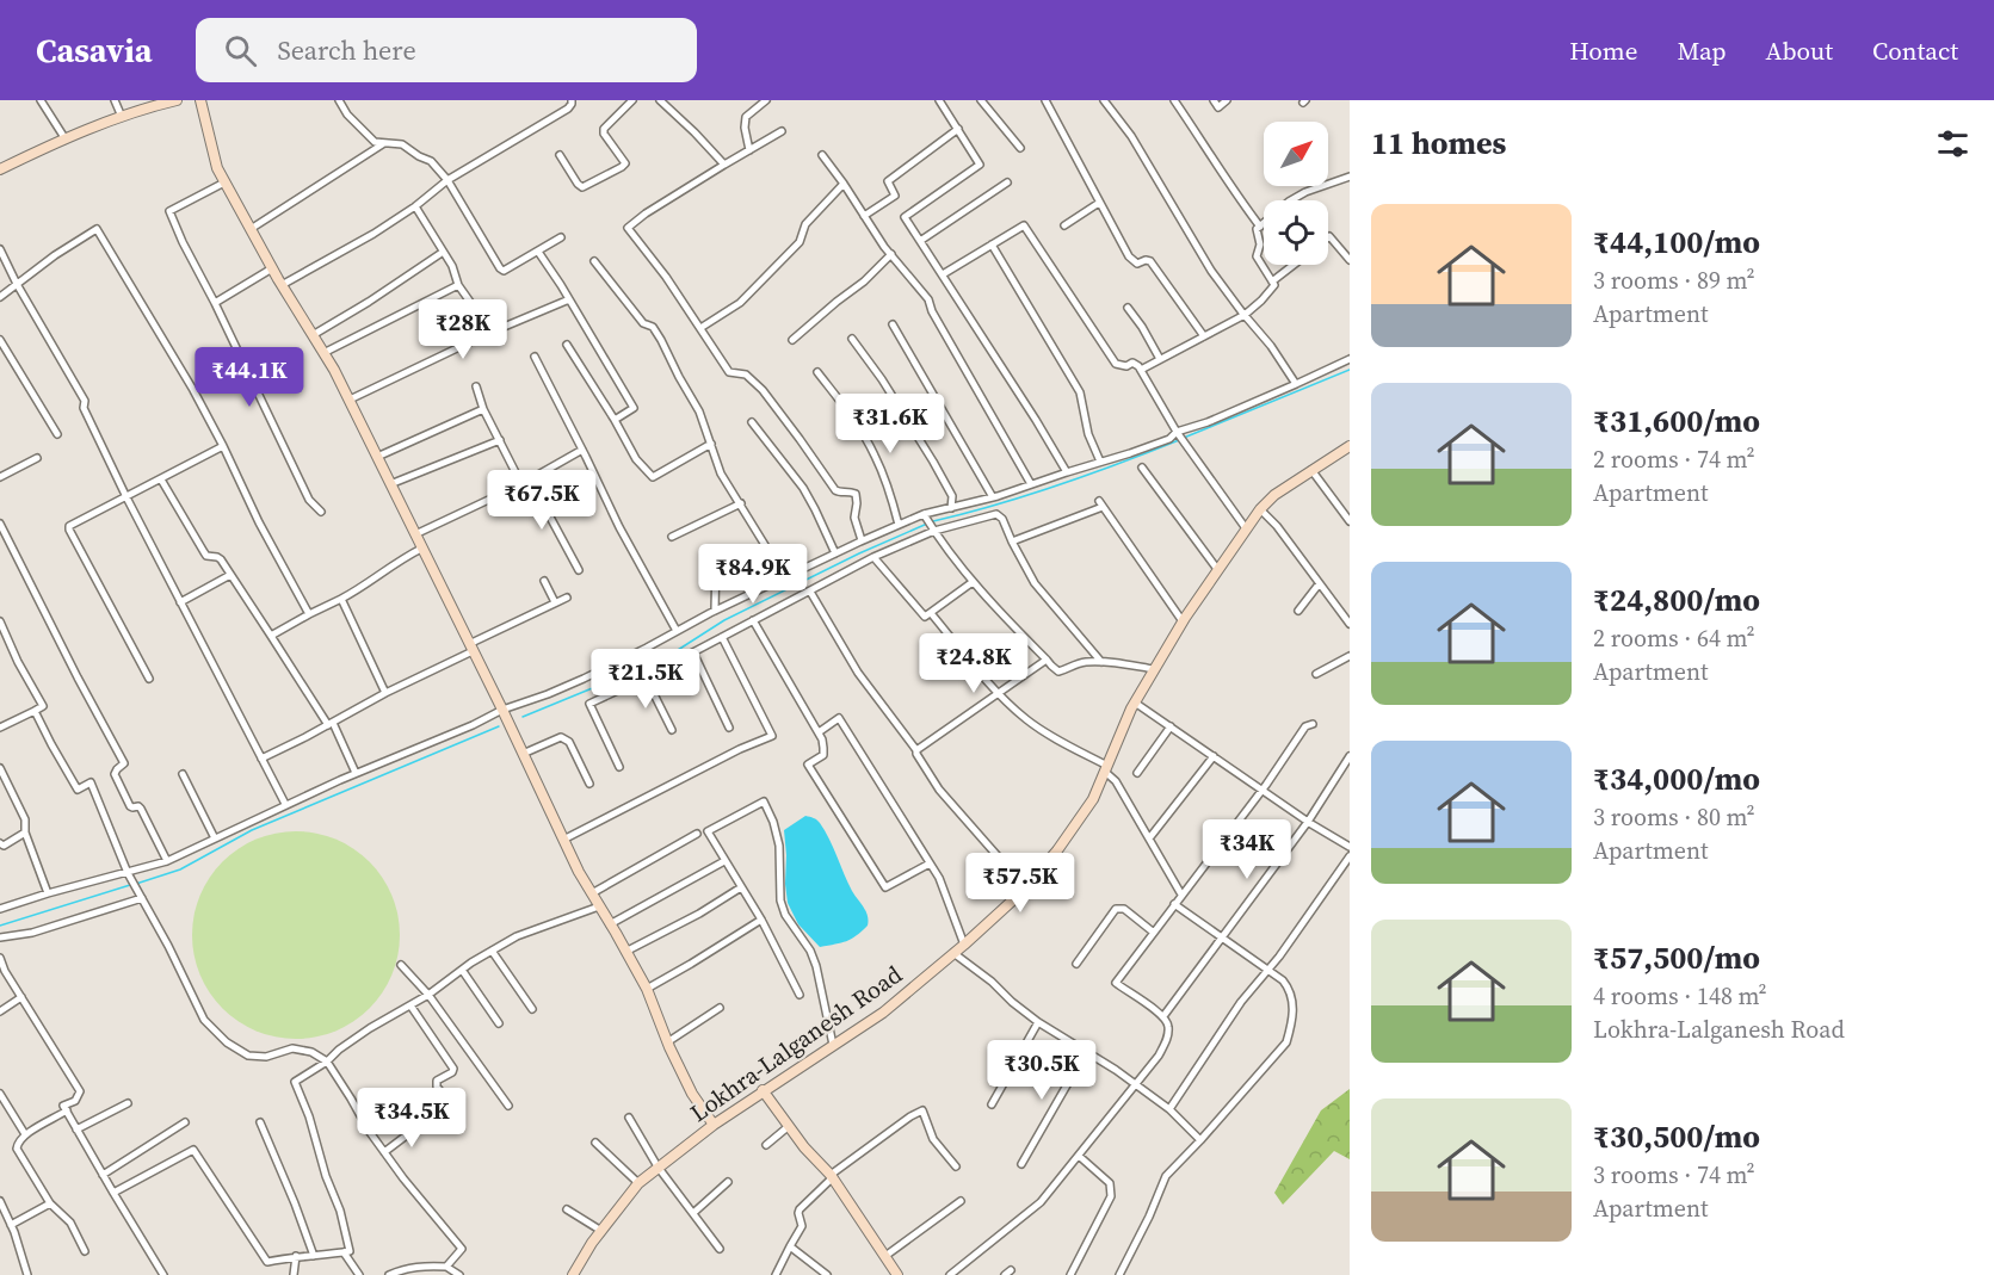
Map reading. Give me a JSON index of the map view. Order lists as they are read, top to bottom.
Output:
{
  "streets": {
    "street": ["Lokhra-Lalganesh Road"]
  },
  "north": "top right",
  "page": {
    "header": "Casavia",
    "search": "Search here",
    "nav": [
      "Home",
      "Map",
      "About",
      "Contact"
    ],
    "heading": "11 homes",
    "list": [
      {
        "name": "₹44,100/mo",
        "note": "3 rooms · 89 m² · Apartment"
      },
      {
        "name": "₹31,600/mo",
        "note": "2 rooms · 74 m² · Apartment"
      },
      {
        "name": "₹24,800/mo",
        "note": "2 rooms · 64 m² · Apartment"
      },
      {
        "name": "₹34,000/mo",
        "note": "3 rooms · 80 m² · Apartment"
      },
      {
        "name": "₹57,500/mo",
        "note": "4 rooms · 148 m² · Lokhra-Lalganesh Road"
      },
      {
        "name": "₹30,500/mo",
        "note": "3 rooms · 74 m² · Apartment"
      }
    ],
    "price": [
      "₹28K",
      "₹44.1K",
      "₹31.6K",
      "₹67.5K",
      "₹84.9K",
      "₹24.8K",
      "₹21.5K",
      "₹34K",
      "₹57.5K",
      "₹30.5K",
      "₹34.5K"
    ]
  }
}
